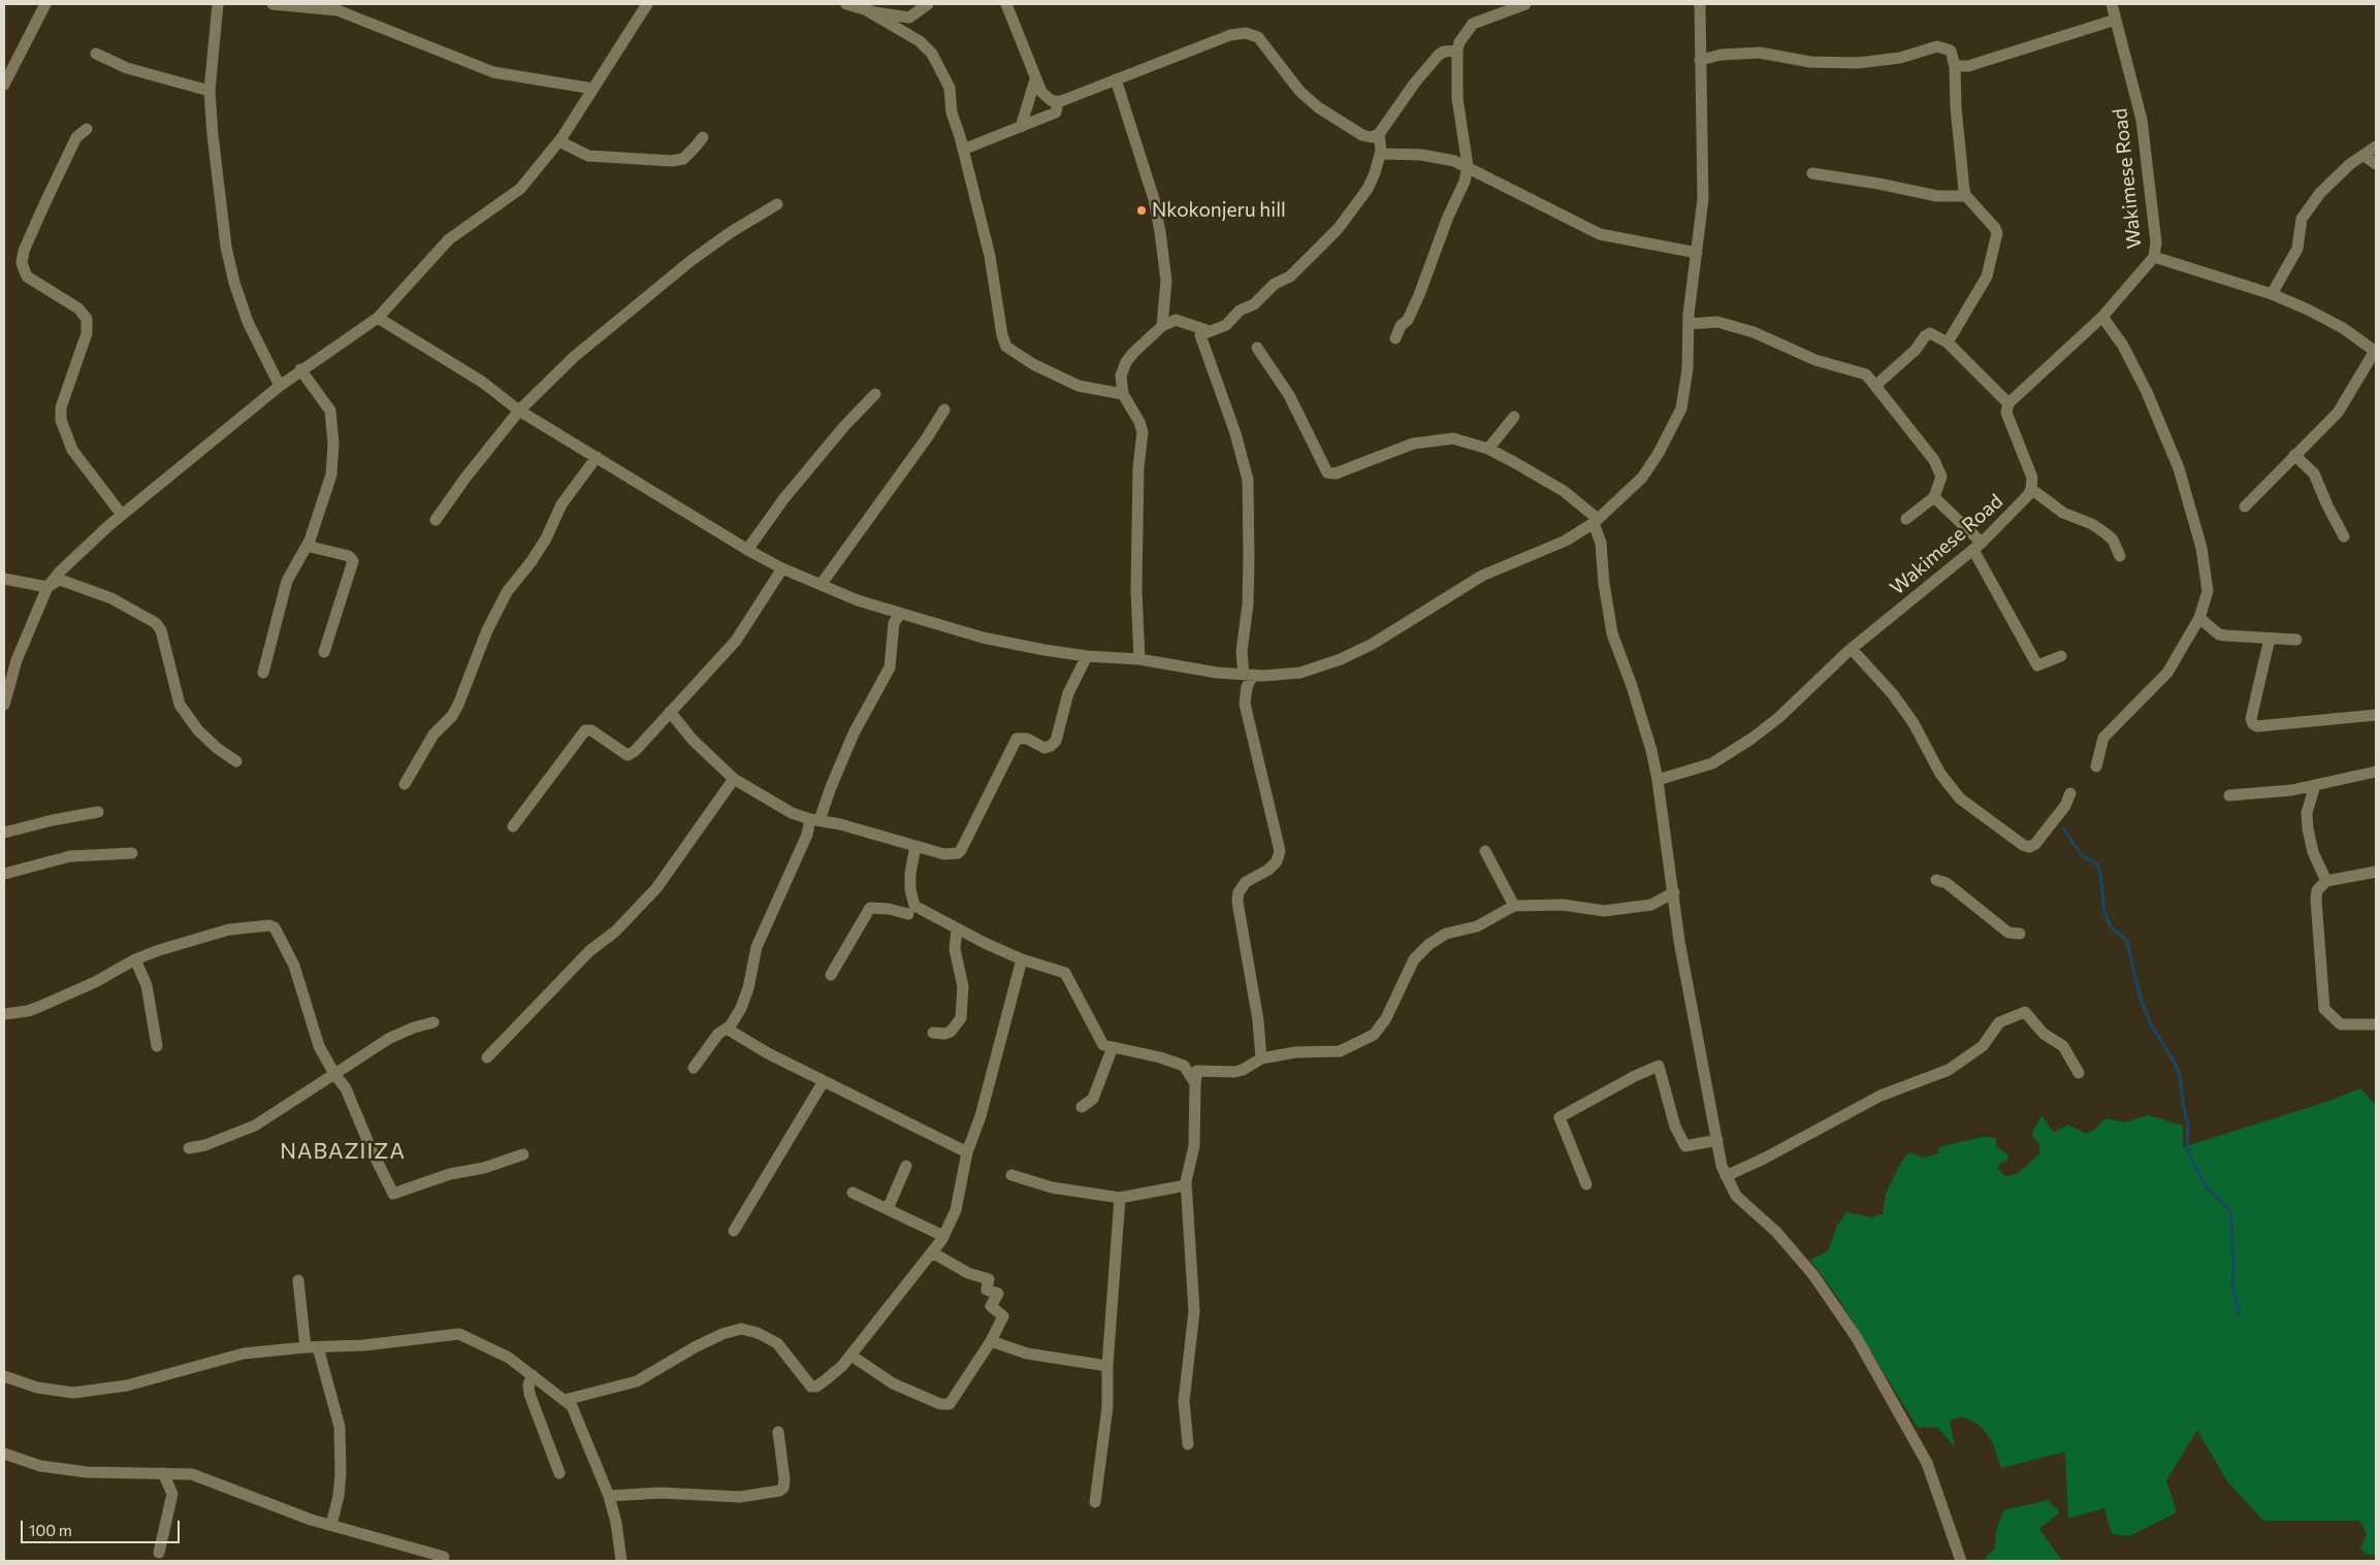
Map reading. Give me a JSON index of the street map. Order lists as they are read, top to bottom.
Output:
{
  "streets": {
    "street": ["Wakimese Road"]
  },
  "districts": ["NABAZIIZA"],
  "places": ["Nkokonjeru hill"],
  "scale_bar": "100 m"
}
